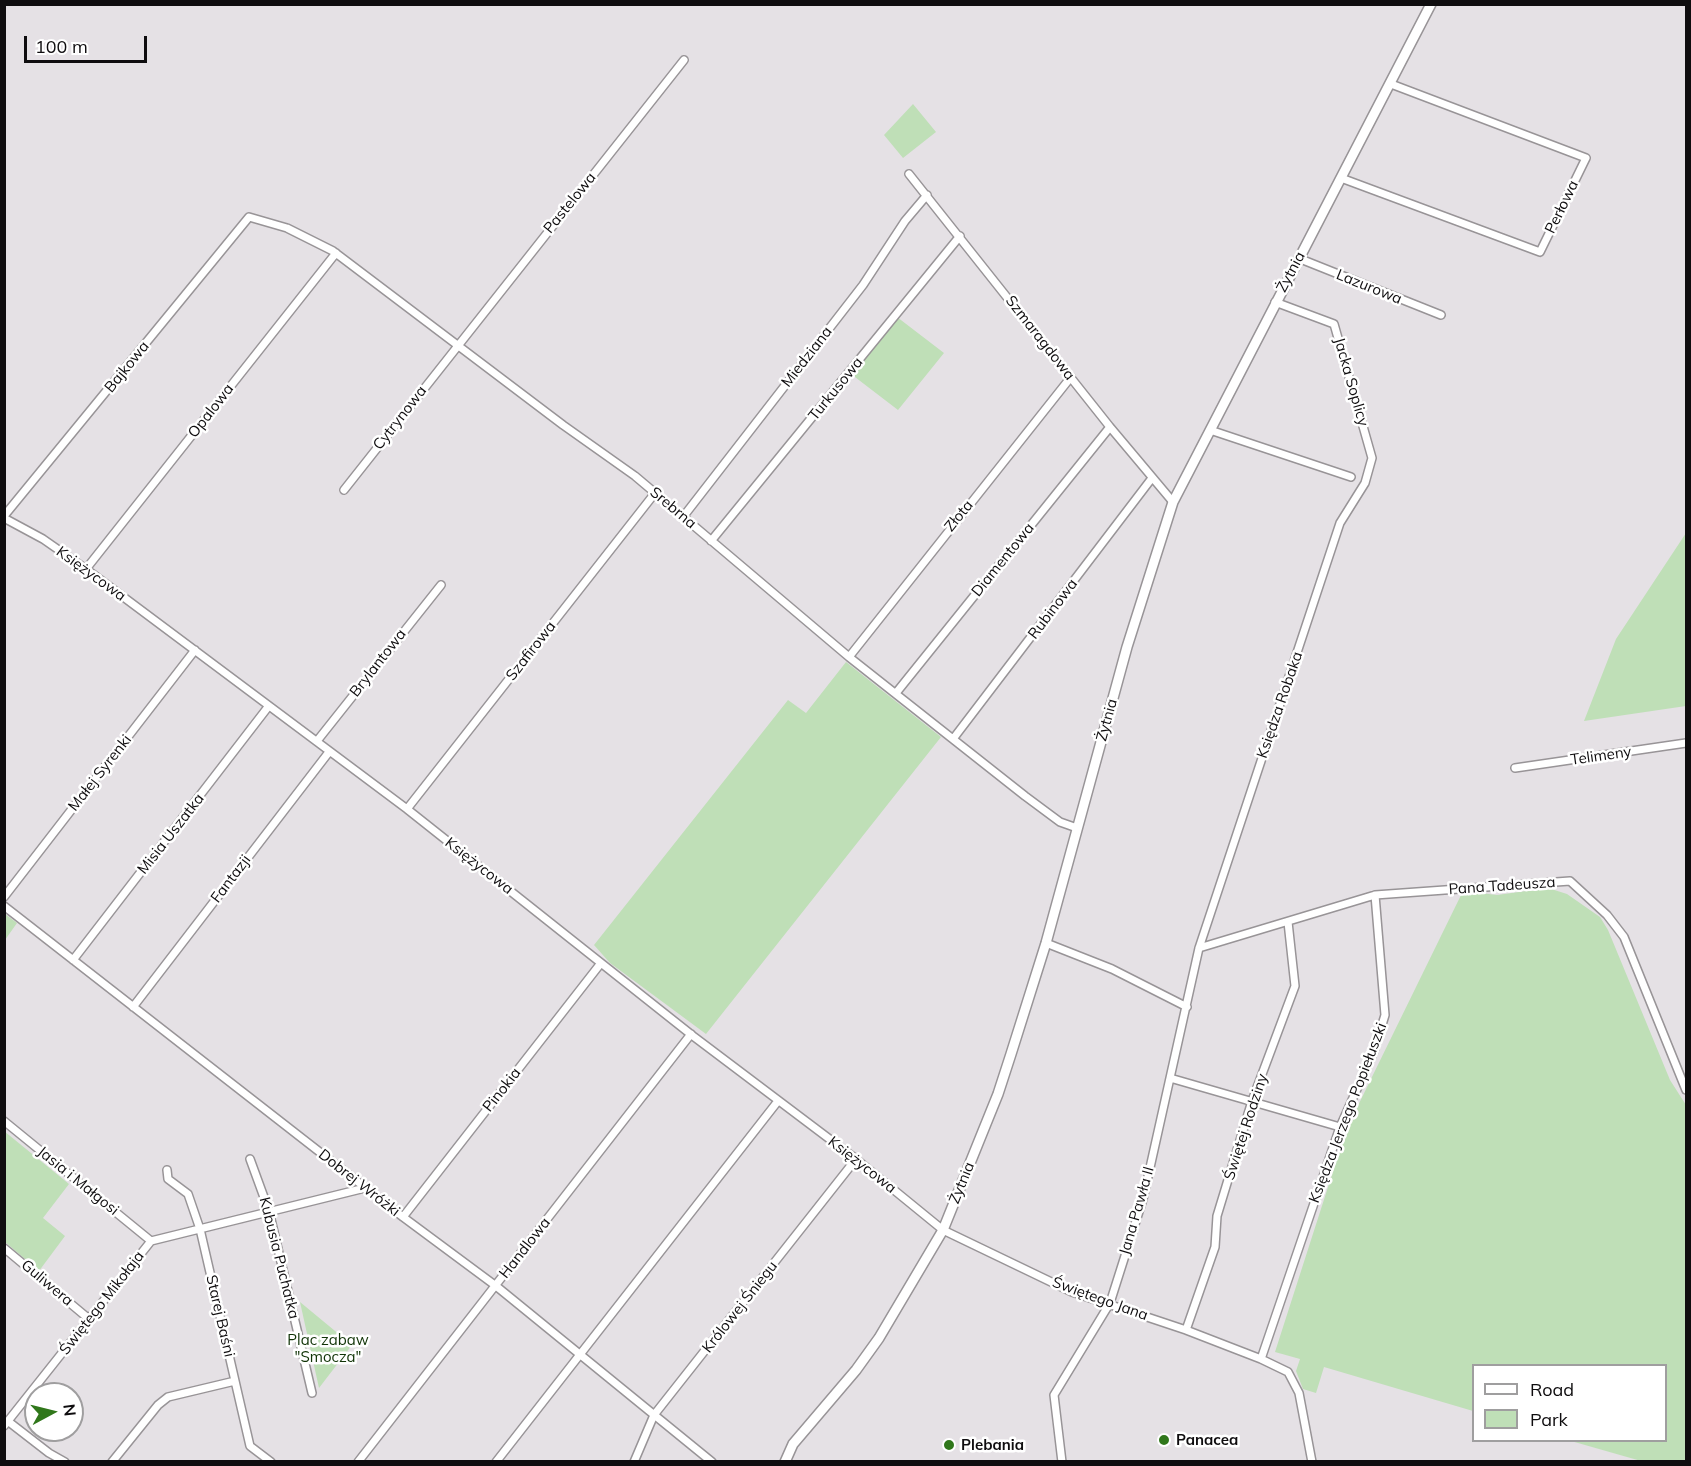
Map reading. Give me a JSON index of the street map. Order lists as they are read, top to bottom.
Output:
{
  "streets": {
    "street": [
      "Pastelowa",
      "Perłowa",
      "Żytnia",
      "Lazurowa",
      "Szmaragdowa",
      "Miedziana",
      "Bajkowa",
      "Jacka Soplicy",
      "Turkusowa",
      "Opalowa",
      "Cytrynowa",
      "Srebrna",
      "Złota",
      "Diamentowa",
      "Księżycowa",
      "Rubinowa",
      "Szafirowa",
      "Brylantowa",
      "Księdza Robaka",
      "Telimeny",
      "Małej Syrenki",
      "Misia Uszatka",
      "Fantazji",
      "Pana Tadeusza",
      "Pinokia",
      "Księdza Jerzego Popiełuszki",
      "Świętej Rodziny",
      "Jasia i Małgosi",
      "Dobrej Wróżki",
      "Jana Pawła II",
      "Handlowa",
      "Kubusia Puchatka",
      "Guliwera",
      "Świętego Jana",
      "Świętego Mikołaja",
      "Królowej Śniegu",
      "Starej Baśni"
    ]
  },
  "crossings": [
    ["Pastelowa", "Cytrynowa"],
    ["Pastelowa", "Srebrna"],
    ["Perłowa", "Żytnia"],
    ["Żytnia", "Lazurowa"],
    ["Żytnia", "Szmaragdowa"],
    ["Żytnia", "Jacka Soplicy"],
    ["Żytnia", "Srebrna"],
    ["Żytnia", "Księżycowa"],
    ["Żytnia", "Świętego Jana"],
    ["Szmaragdowa", "Miedziana"],
    ["Szmaragdowa", "Turkusowa"],
    ["Szmaragdowa", "Złota"],
    ["Szmaragdowa", "Diamentowa"],
    ["Szmaragdowa", "Rubinowa"],
    ["Miedziana", "Srebrna"],
    ["Bajkowa", "Srebrna"],
    ["Bajkowa", "Księżycowa"],
    ["Jacka Soplicy", "Księdza Robaka"],
    ["Turkusowa", "Srebrna"],
    ["Opalowa", "Srebrna"],
    ["Opalowa", "Księżycowa"],
    ["Cytrynowa", "Srebrna"],
    ["Srebrna", "Złota"],
    ["Srebrna", "Diamentowa"],
    ["Srebrna", "Rubinowa"],
    ["Srebrna", "Szafirowa"],
    ["Księżycowa", "Szafirowa"],
    ["Księżycowa", "Brylantowa"],
    ["Księżycowa", "Małej Syrenki"],
    ["Księżycowa", "Misia Uszatka"],
    ["Księżycowa", "Fantazji"],
    ["Księżycowa", "Pinokia"],
    ["Księżycowa", "Handlowa"],
    ["Księżycowa", "Świętego Jana"],
    ["Księżycowa", "Królowej Śniegu"],
    ["Księdza Robaka", "Pana Tadeusza"],
    ["Księdza Robaka", "Jana Pawła II"],
    ["Misia Uszatka", "Dobrej Wróżki"],
    ["Fantazji", "Dobrej Wróżki"],
    ["Pana Tadeusza", "Księdza Jerzego Popiełuszki"],
    ["Pana Tadeusza", "Świętej Rodziny"],
    ["Pana Tadeusza", "Jana Pawła II"],
    ["Pinokia", "Dobrej Wróżki"],
    ["Księdza Jerzego Popiełuszki", "Świętego Jana"],
    ["Świętej Rodziny", "Świętego Jana"],
    ["Jasia i Małgosi", "Świętego Mikołaja"],
    ["Dobrej Wróżki", "Handlowa"],
    ["Dobrej Wróżki", "Świętego Mikołaja"],
    ["Dobrej Wróżki", "Królowej Śniegu"],
    ["Jana Pawła II", "Świętego Jana"],
    ["Kubusia Puchatka", "Świętego Mikołaja"],
    ["Guliwera", "Świętego Mikołaja"],
    ["Świętego Mikołaja", "Starej Baśni"]
  ],
  "parks": ["Plac zabaw \"Smocza\""],
  "places": ["Panacea", "Plebania"],
  "legend": ["Road", "Park"],
  "scale_bar": "100 m",
  "north": "right"
}
